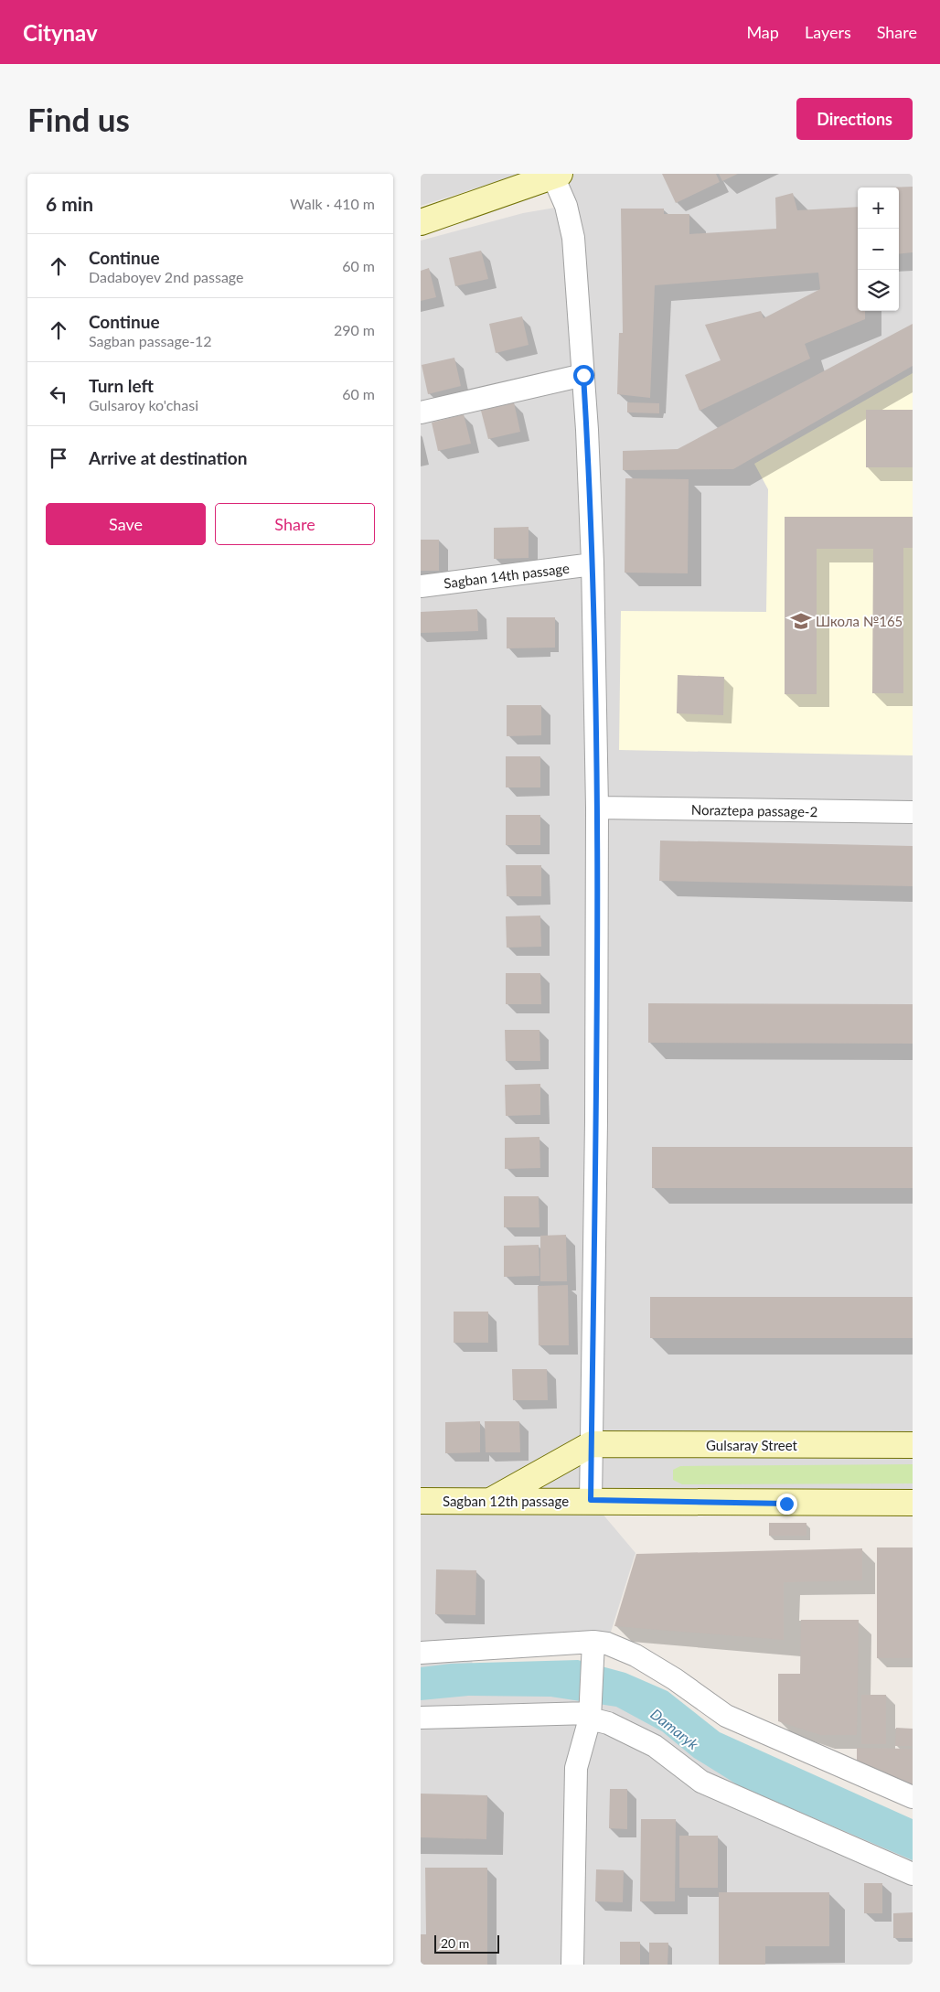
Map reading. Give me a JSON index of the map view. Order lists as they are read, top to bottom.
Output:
{
  "streets": {
    "main road": ["Gulsaray Street", "Sagban 12th passage"],
    "street": ["Sagban 14th passage", "Noraztepa passage-2"]
  },
  "water": ["Damaryk"],
  "places": {
    "school or university": ["Школа №165"]
  },
  "scale_bar": "20 m",
  "page": {
    "header": "Citynav",
    "nav": ["Map", "Layers", "Share"],
    "buttons": [
      "Directions",
      ["Save", "Share"]
    ],
    "title": "Find us",
    "heading": ["6 min", "Walk · 410 m"],
    "map_buttons": ["+", "−"],
    "list": [
      ["Continue", "Dadaboyev 2nd passage", "60 m"],
      ["Continue", "Sagban passage-12", "290 m"],
      ["Turn left", "Gulsaroy ko'chasi", "60 m"],
      "Arrive at destination"
    ],
    "scale": "20 m"
  }
}
